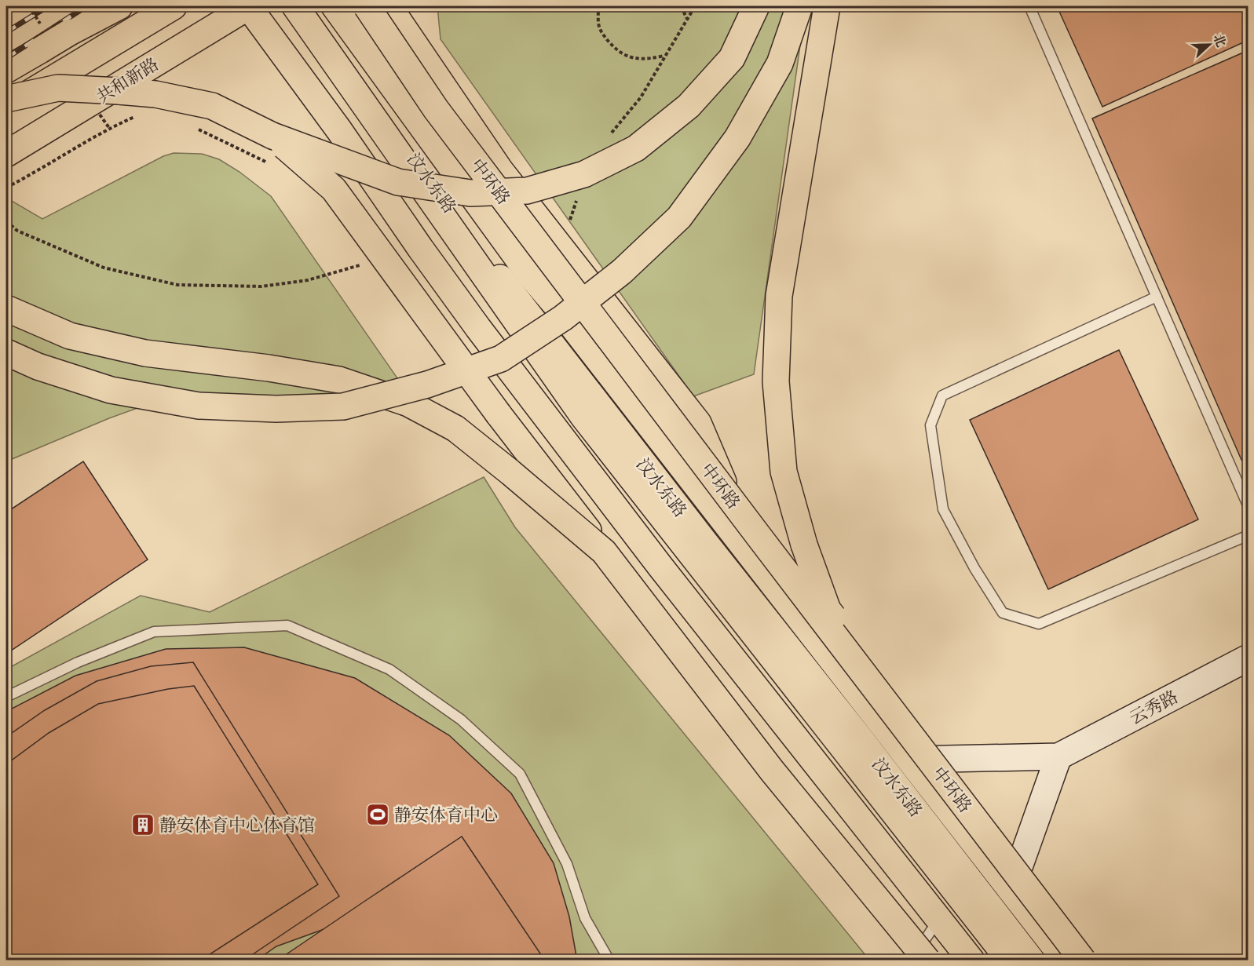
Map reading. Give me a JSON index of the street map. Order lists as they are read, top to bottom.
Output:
{
  "streets": {
    "main road": ["共和新路", "中环路", "汶水东路"],
    "street": ["云秀路"]
  },
  "places": {
    "sports": ["静安体育中心"],
    "building": ["静安体育中心体育馆"]
  },
  "north": "right"
}
